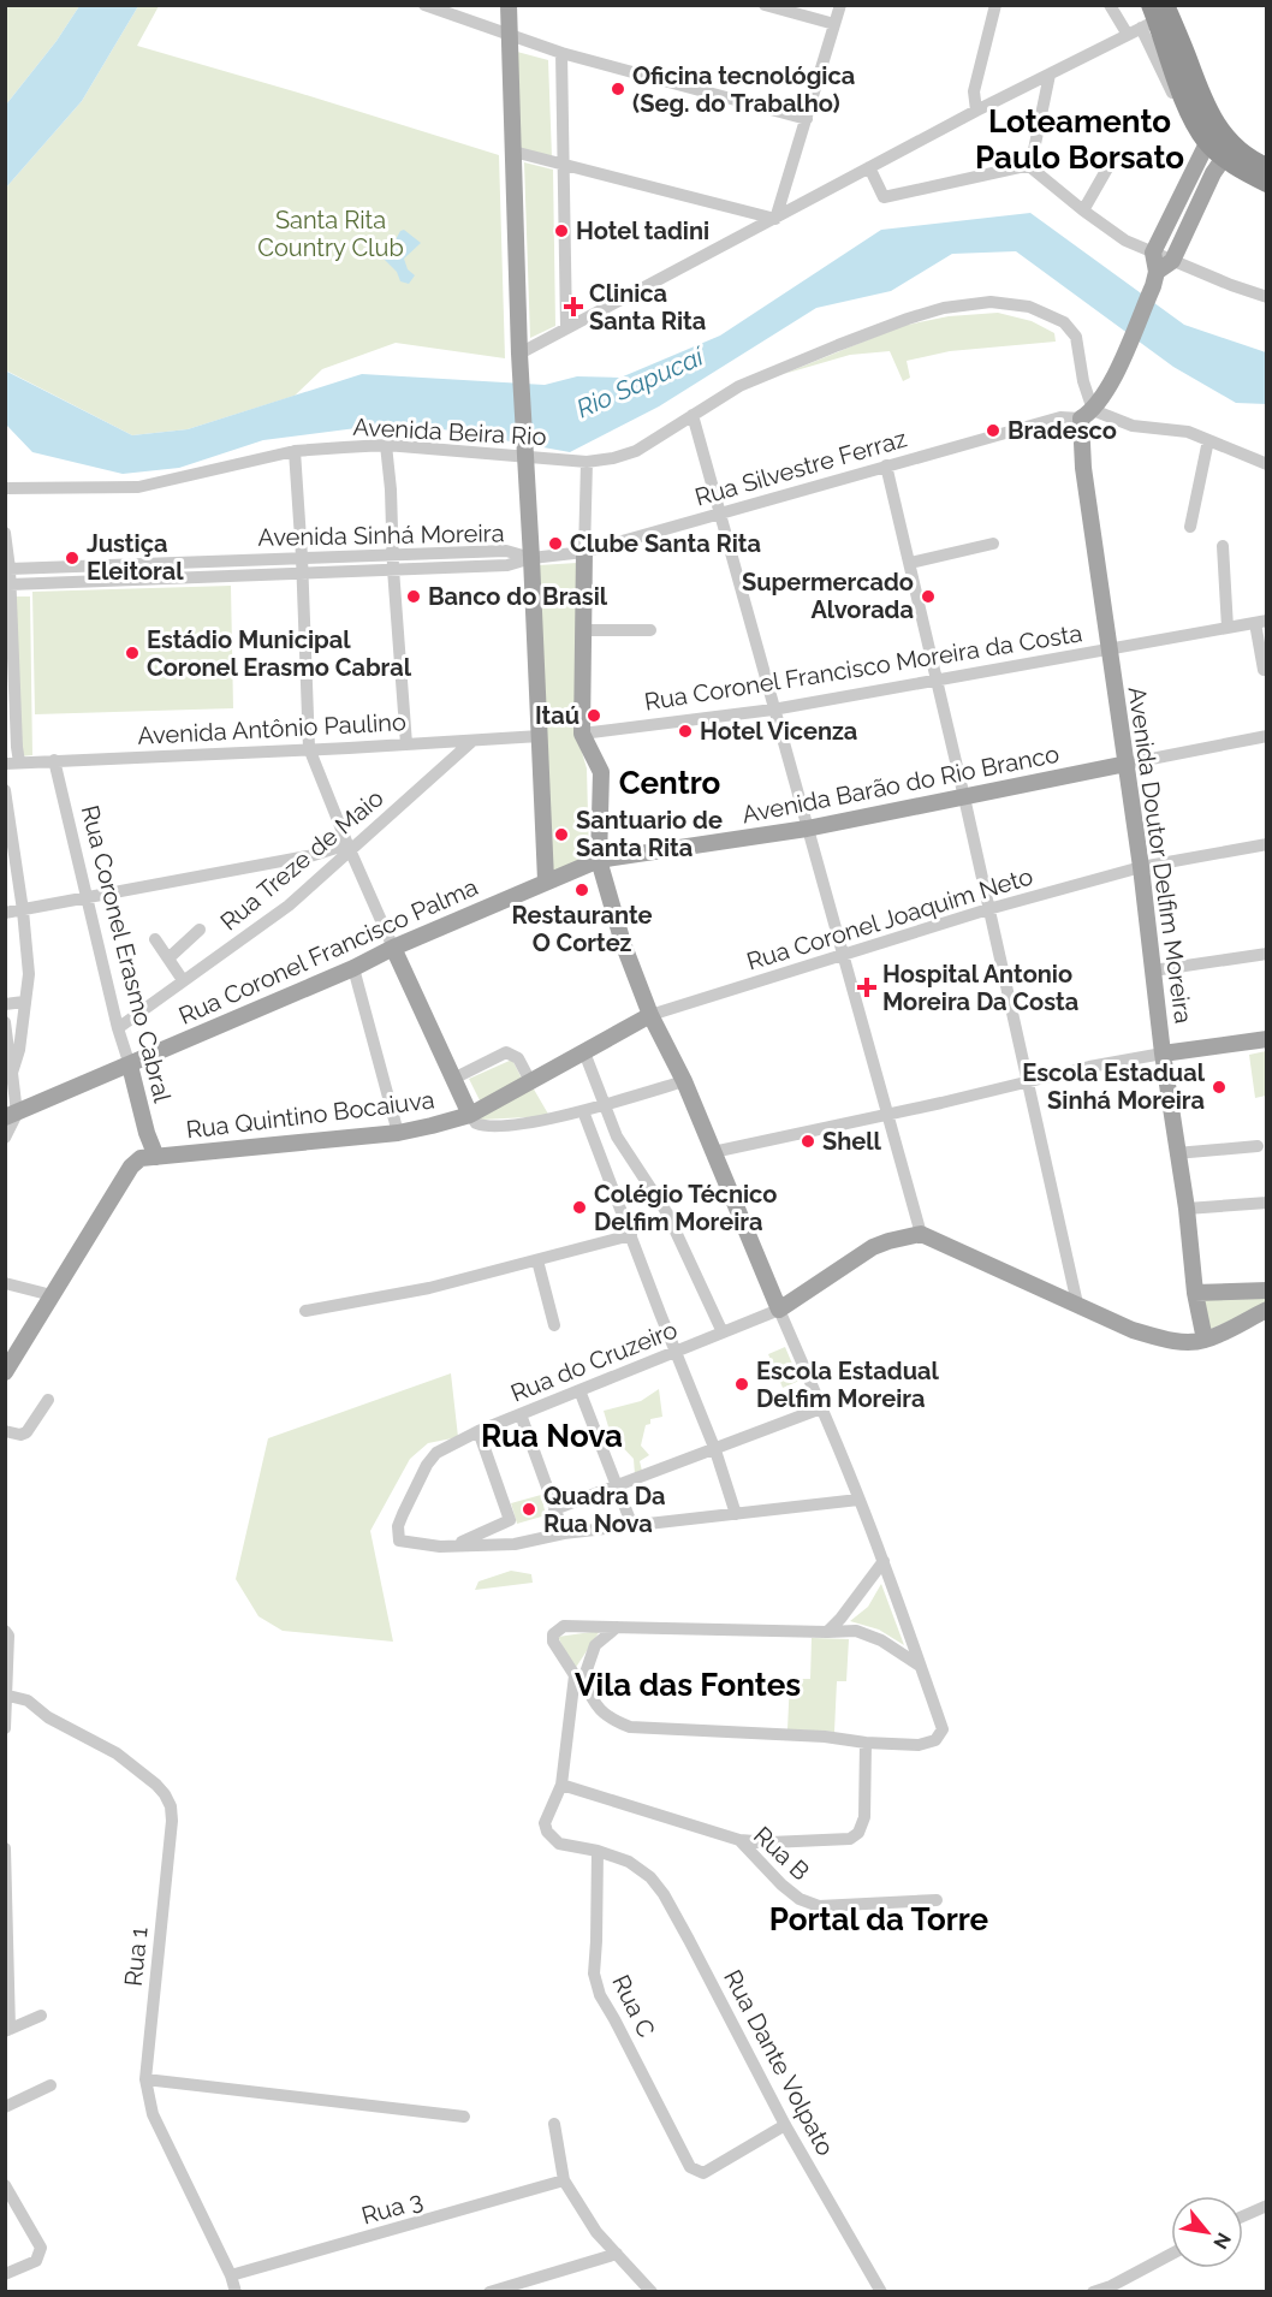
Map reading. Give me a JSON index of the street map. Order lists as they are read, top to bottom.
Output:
{
  "streets": {
    "main road": [
      "Avenida Barão do Rio Branco",
      "Avenida Doutor Delfim Moreira",
      "Rua Coronel Francisco Palma",
      "Rua Coronel Erasmo Cabral",
      "Rua Quintino Bocaiuva"
    ],
    "street": [
      "Avenida Beira Rio",
      "Rua Silvestre Ferraz",
      "Avenida Sinhá Moreira",
      "Rua Coronel Francisco Moreira da Costa",
      "Avenida Antônio Paulino",
      "Rua Treze de Maio",
      "Rua Coronel Joaquim Neto",
      "Rua do Cruzeiro",
      "Rua B",
      "Rua 1",
      "Rua C",
      "Rua Dante Volpato",
      "Rua 3"
    ]
  },
  "crossings": [
    ["Avenida Beira Rio", "Rua Silvestre Ferraz"],
    ["Avenida Beira Rio", "Avenida Doutor Delfim Moreira"],
    ["Rua Silvestre Ferraz", "Avenida Sinhá Moreira"],
    ["Rua Silvestre Ferraz", "Avenida Doutor Delfim Moreira"],
    ["Rua Coronel Francisco Moreira da Costa", "Avenida Doutor Delfim Moreira"],
    ["Avenida Antônio Paulino", "Rua Treze de Maio"],
    ["Avenida Antônio Paulino", "Rua Coronel Erasmo Cabral"],
    ["Avenida Barão do Rio Branco", "Avenida Doutor Delfim Moreira"],
    ["Avenida Barão do Rio Branco", "Rua Coronel Francisco Palma"],
    ["Avenida Doutor Delfim Moreira", "Rua Coronel Joaquim Neto"],
    ["Rua Treze de Maio", "Rua Coronel Erasmo Cabral"],
    ["Rua Coronel Joaquim Neto", "Rua Quintino Bocaiuva"],
    ["Rua Coronel Francisco Palma", "Rua Coronel Erasmo Cabral"],
    ["Rua Coronel Erasmo Cabral", "Rua Quintino Bocaiuva"],
    ["Rua 1", "Rua 3"],
    ["Rua C", "Rua Dante Volpato"]
  ],
  "districts": [
    "Loteamento Paulo Borsato",
    "Centro",
    "Rua Nova",
    "Vila das Fontes",
    "Portal da Torre"
  ],
  "water": ["Rio Sapucaí"],
  "parks": ["Santa Rita Country Club"],
  "places": {
    "other": [
      "Oficina tecnológica (Seg. do Trabalho)",
      "Hotel tadini",
      "Bradesco",
      "Clube Santa Rita",
      "Justiça Eleitoral",
      "Banco do Brasil",
      "Supermercado Alvorada",
      "Estádio Municipal Coronel Erasmo Cabral",
      "Itaú",
      "Hotel Vicenza",
      "Santuario de Santa Rita",
      "Restaurante O Cortez",
      "Escola Estadual Sinhá Moreira",
      "Shell",
      "Colégio Técnico Delfim Moreira",
      "Escola Estadual Delfim Moreira",
      "Quadra Da Rua Nova"
    ],
    "health": ["Clinica Santa Rita", "Hospital Antonio Moreira Da Costa"]
  },
  "north": "bottom right"
}
